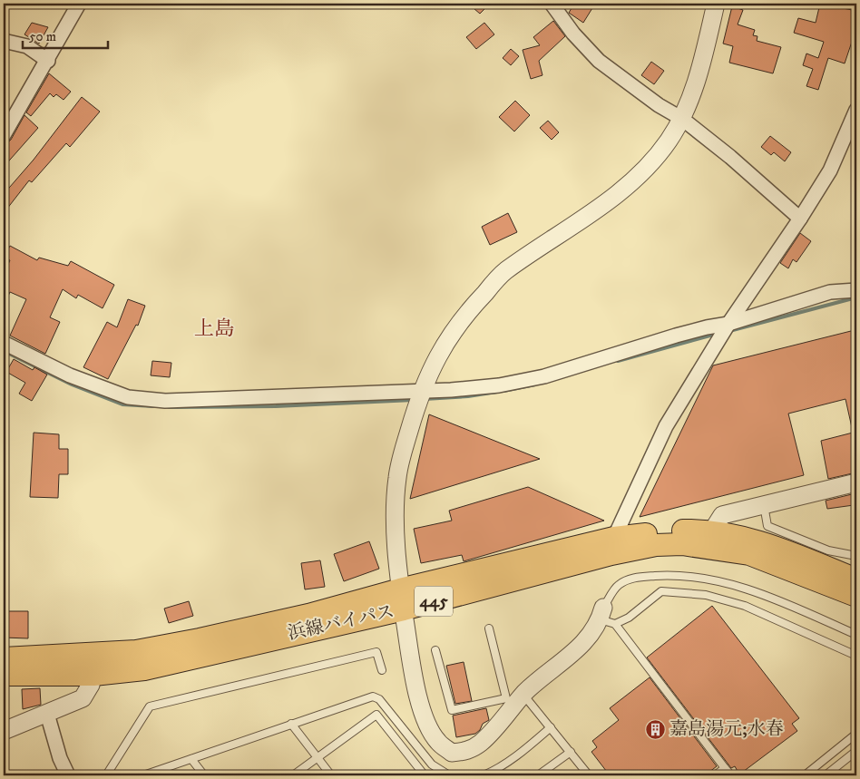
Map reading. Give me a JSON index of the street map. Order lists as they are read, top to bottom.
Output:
{
  "streets": {
    "highway": ["445", "浜線バイパス"]
  },
  "districts": ["上島"],
  "places": {
    "building": ["嘉島湯元;水春"]
  },
  "scale_bar": "50 m"
}
